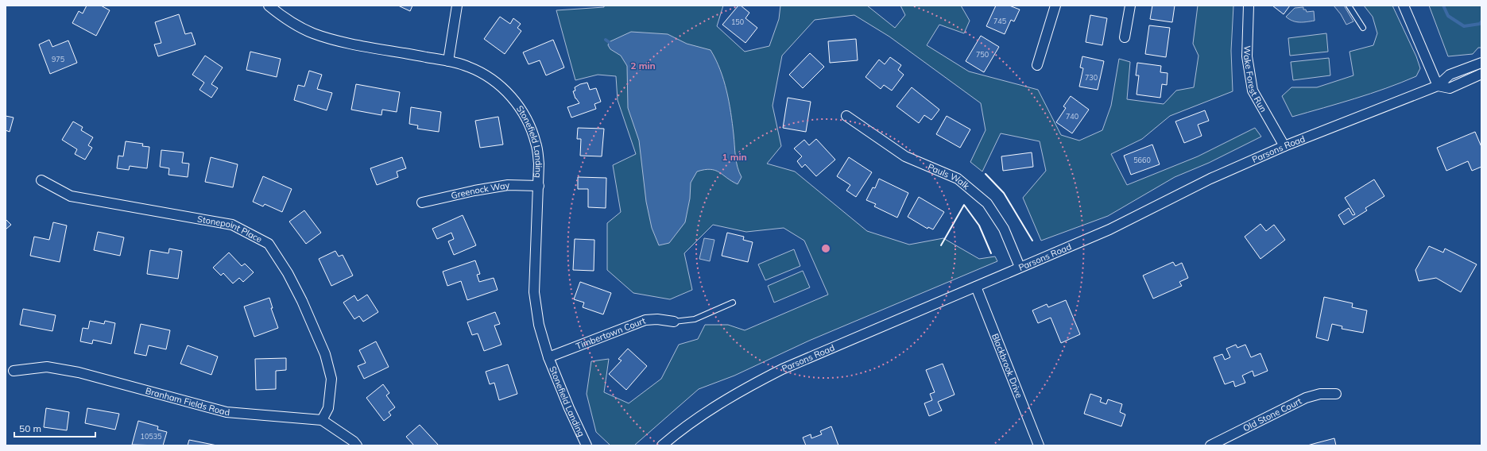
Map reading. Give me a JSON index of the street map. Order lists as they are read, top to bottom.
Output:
{
  "streets": {
    "street": [
      "Wake Forest Run",
      "Stonefield Landing",
      "Parsons Road",
      "Pauls Walk",
      "Greenock Way",
      "Stonepoint Place",
      "Timbertown Court",
      "Blackbrook Drive",
      "Branham Fields Road",
      "Old Stone Court"
    ]
  },
  "crossings": [
    ["Wake Forest Run", "Parsons Road"],
    ["Stonefield Landing", "Greenock Way"],
    ["Stonefield Landing", "Timbertown Court"],
    ["Parsons Road", "Pauls Walk"],
    ["Parsons Road", "Blackbrook Drive"],
    ["Stonepoint Place", "Branham Fields Road"]
  ],
  "house_numbers": [
    "745",
    "150",
    "750",
    "975",
    "730",
    "740",
    "5660",
    "10535"
  ],
  "scale_bar": "50 m",
  "rings": ["2 min", "1 min"]
}
